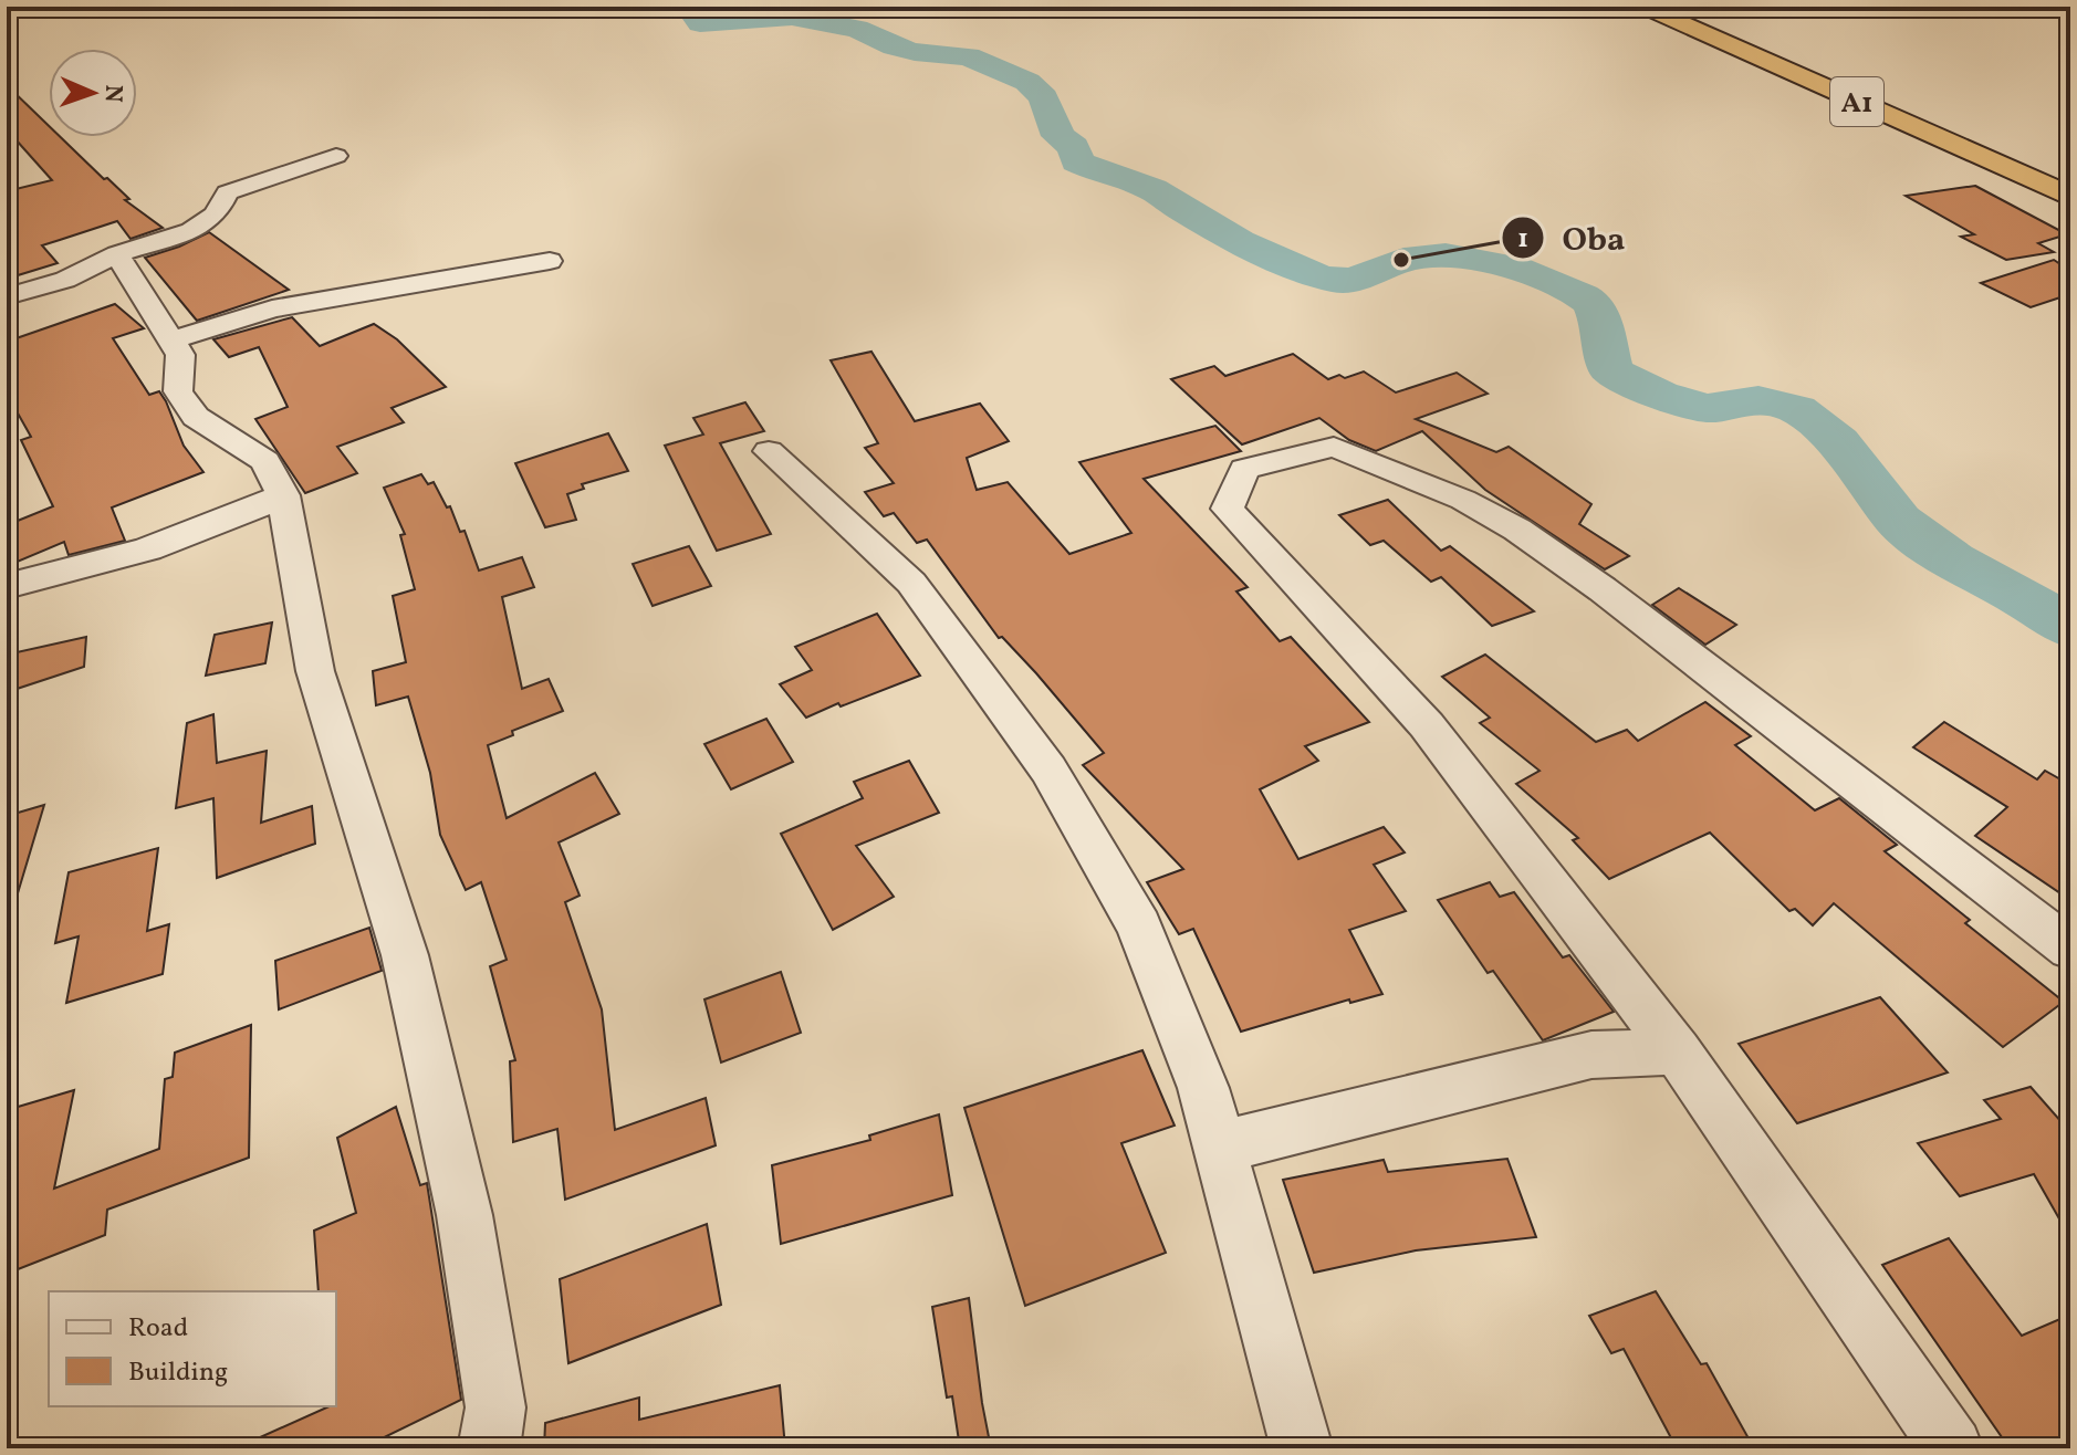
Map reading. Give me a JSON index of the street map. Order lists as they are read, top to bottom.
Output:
{
  "streets": {
    "highway": ["A1"]
  },
  "places": ["Oba"],
  "legend": ["Road", "Building"],
  "north": "right"
}
